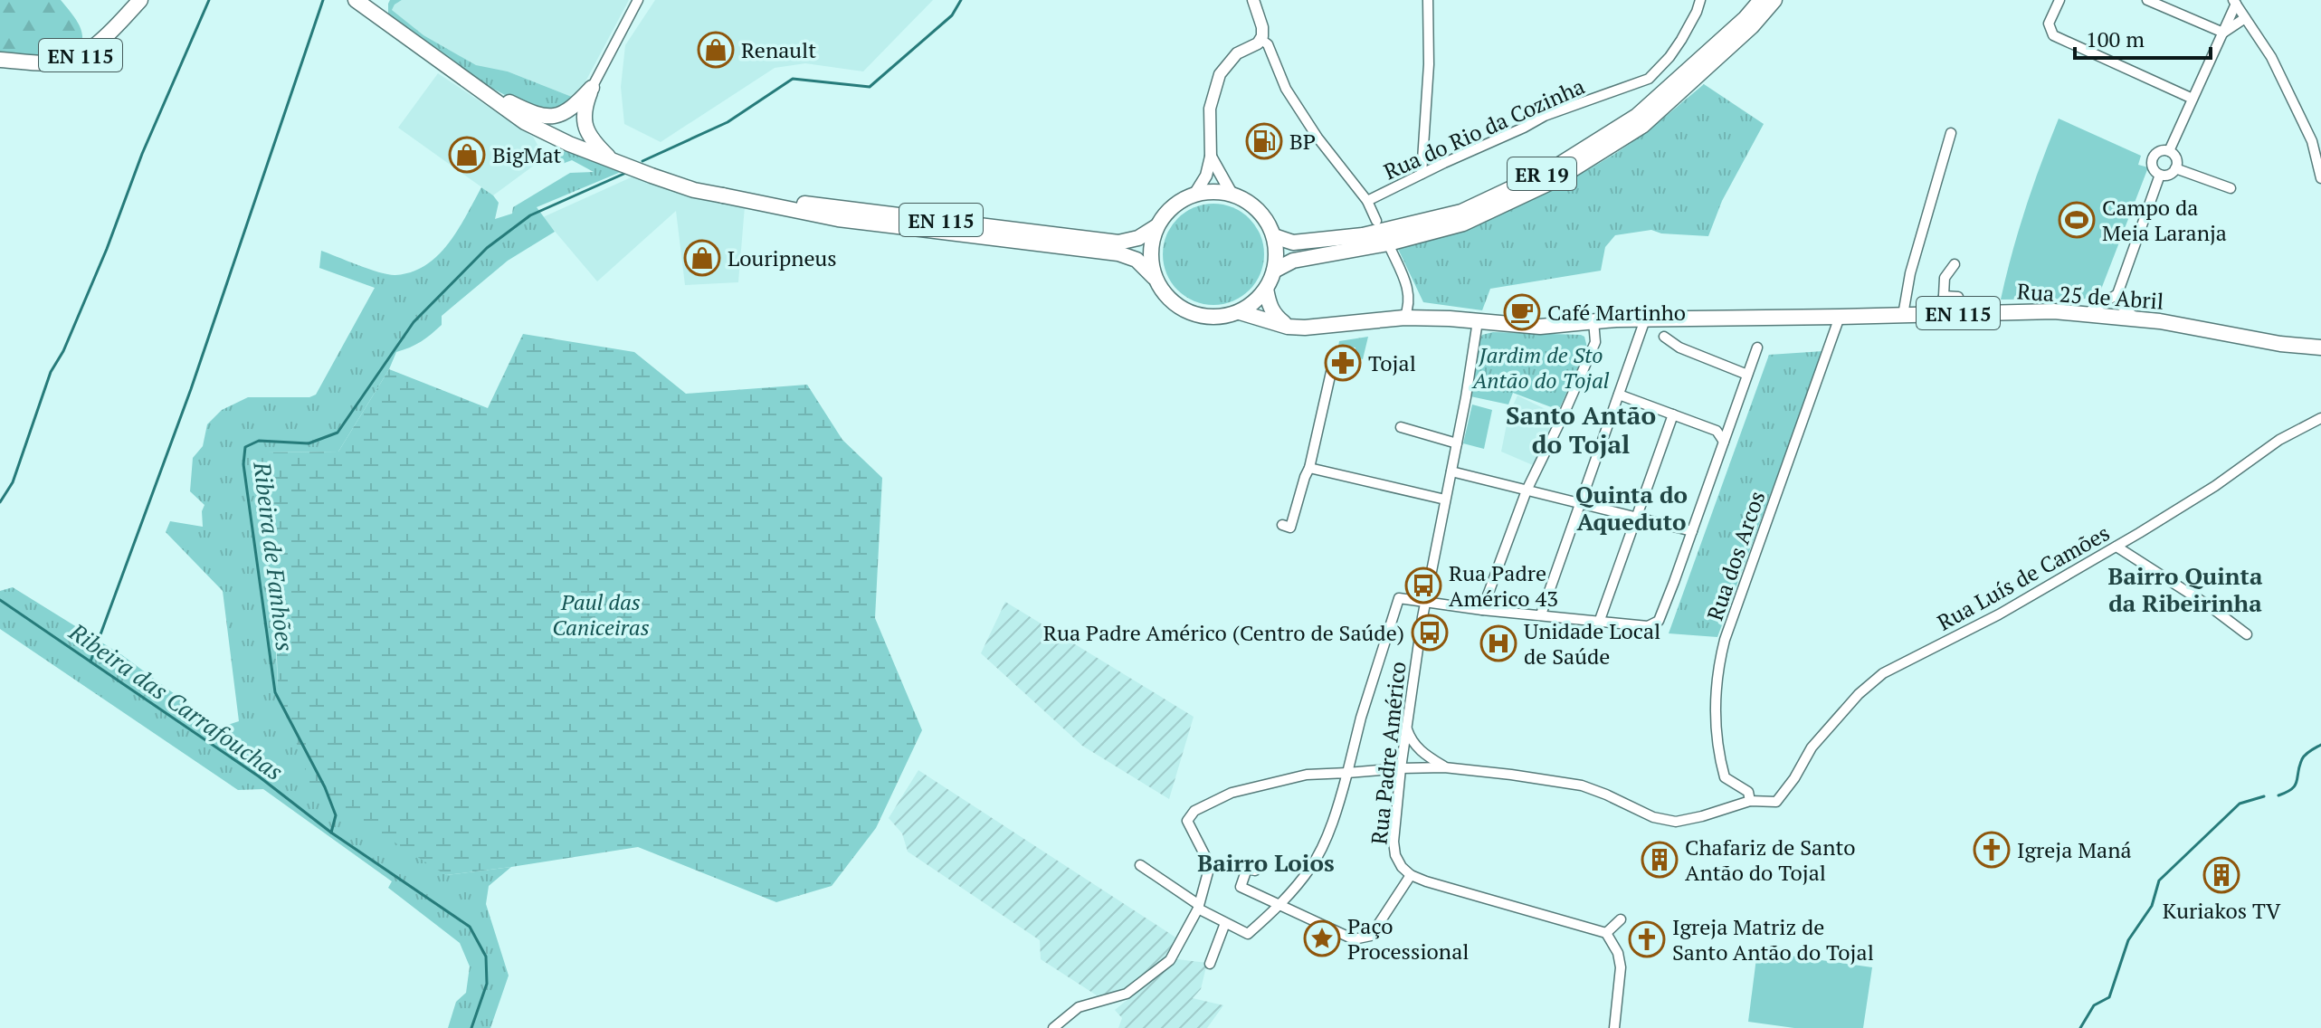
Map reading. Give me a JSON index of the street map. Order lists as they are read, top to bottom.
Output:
{
  "streets": {
    "main road": ["EN 115", "ER 19", "Rua 25 de Abril"],
    "street": [
      "Rua do Rio da Cozinha",
      "Rua dos Arcos",
      "Rua Luís de Camões",
      "Rua Padre Américo"
    ]
  },
  "crossings": [
    ["EN 115", "ER 19"],
    ["EN 115", "Rua 25 de Abril"],
    ["EN 115", "Rua Padre Américo"],
    ["Rua 25 de Abril", "Rua dos Arcos"],
    ["Rua dos Arcos", "Rua Luís de Camões"]
  ],
  "districts": [
    "Santo Antão do Tojal",
    "Quinta do Aqueduto",
    "Bairro Quinta da Ribeirinha",
    "Bairro Loios"
  ],
  "water": ["Ribeira de Fanhões", "Ribeira das Carrafouchas"],
  "parks": ["Jardim de Sto Antão do Tojal", "Paul das Caniceiras"],
  "places": {
    "shop": ["Renault", "BigMat", "Louripneus"],
    "fuel station": ["BP"],
    "sports": ["Campo da Meia Laranja"],
    "cafe": ["Café Martinho"],
    "pharmacy": ["Tojal"],
    "bus stop": ["Rua Padre Américo 43", "Rua Padre Américo (Centro de Saúde)"],
    "hospital": ["Unidade Local de Saúde"],
    "church": ["Igreja Maná", "Igreja Matriz de Santo Antão do Tojal"],
    "building": ["Chafariz de Santo Antão do Tojal", "Kuriakos TV"],
    "place": ["Paço Processional"]
  },
  "scale_bar": "100 m"
}
